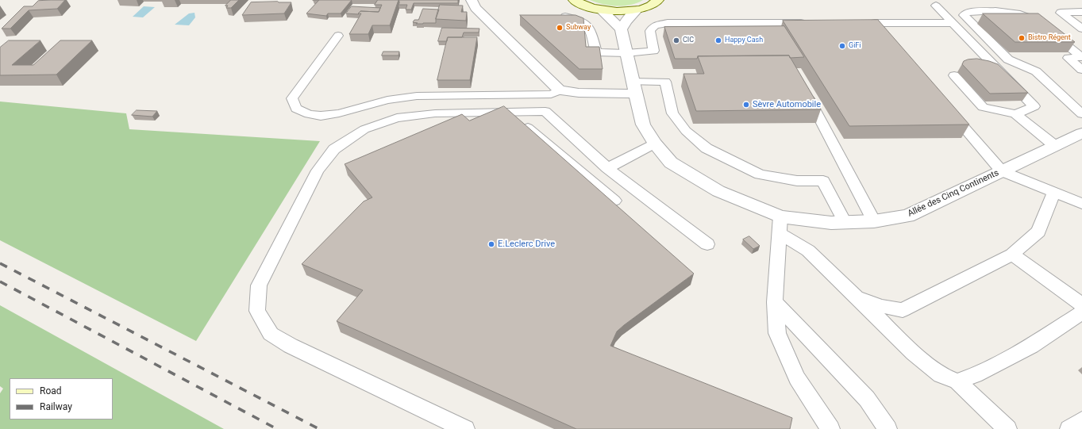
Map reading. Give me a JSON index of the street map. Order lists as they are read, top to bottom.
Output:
{
  "streets": {
    "street": ["Allée des Cinq Continents"]
  },
  "places": [
    "Subway",
    "Bistro Régent",
    "CIC",
    "Happy Cash",
    "GiFi",
    "Sèvre Automobile",
    "E.Leclerc Drive"
  ],
  "legend": ["Road", "Railway"]
}
